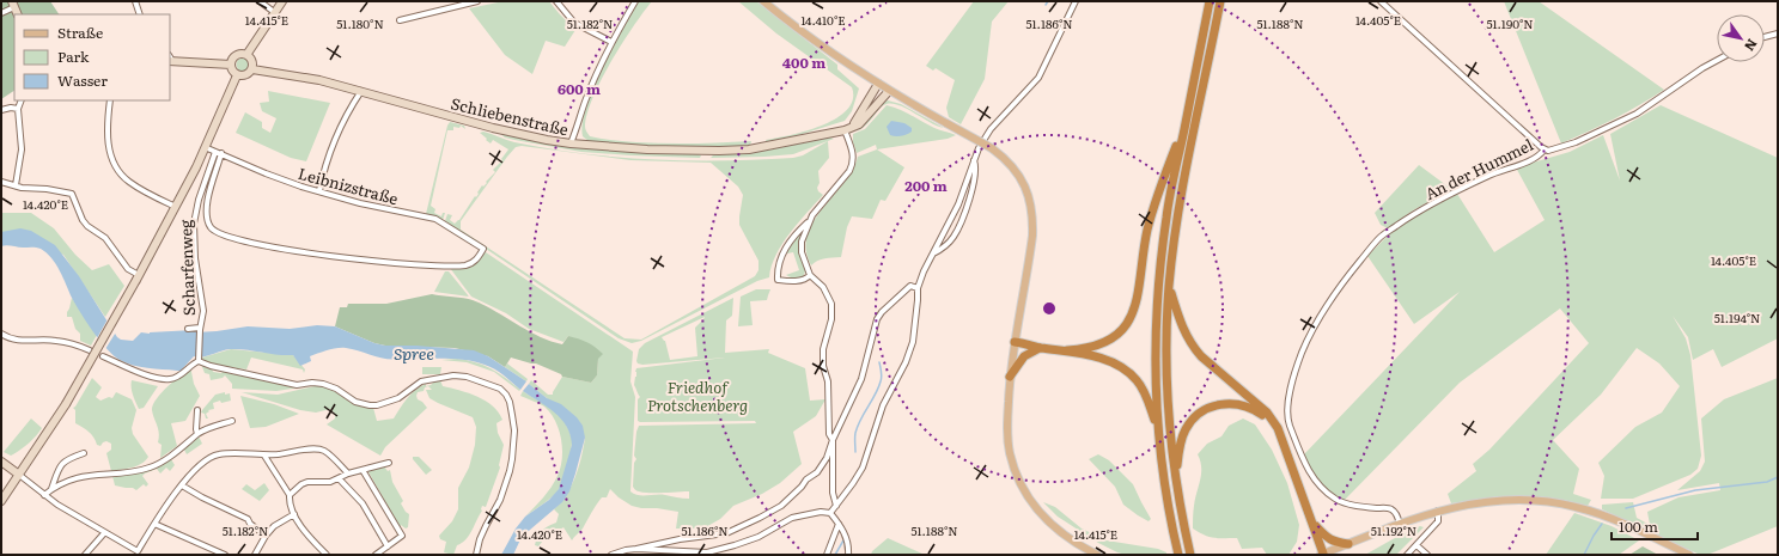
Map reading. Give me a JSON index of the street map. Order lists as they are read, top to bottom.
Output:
{
  "streets": {
    "main road": ["Schliebenstraße"],
    "street": ["An der Hummel", "Leibnizstraße", "Scharfenweg"]
  },
  "crossings": [
    ["Leibnizstraße", "Scharfenweg"]
  ],
  "water": ["Spree"],
  "parks": ["Friedhof Protschenberg"],
  "legend": ["Straße", "Park", "Wasser"],
  "scale_bar": "100 m",
  "north": "bottom right",
  "coordinates": [
    "14.410°E",
    "14.415°E",
    "14.405°E",
    "51.180°N",
    "51.182°N",
    "51.186°N",
    "51.188°N",
    "51.190°N",
    "14.420°E",
    "51.194°N",
    "51.192°N"
  ],
  "rings": ["400 m", "600 m", "200 m"]
}
